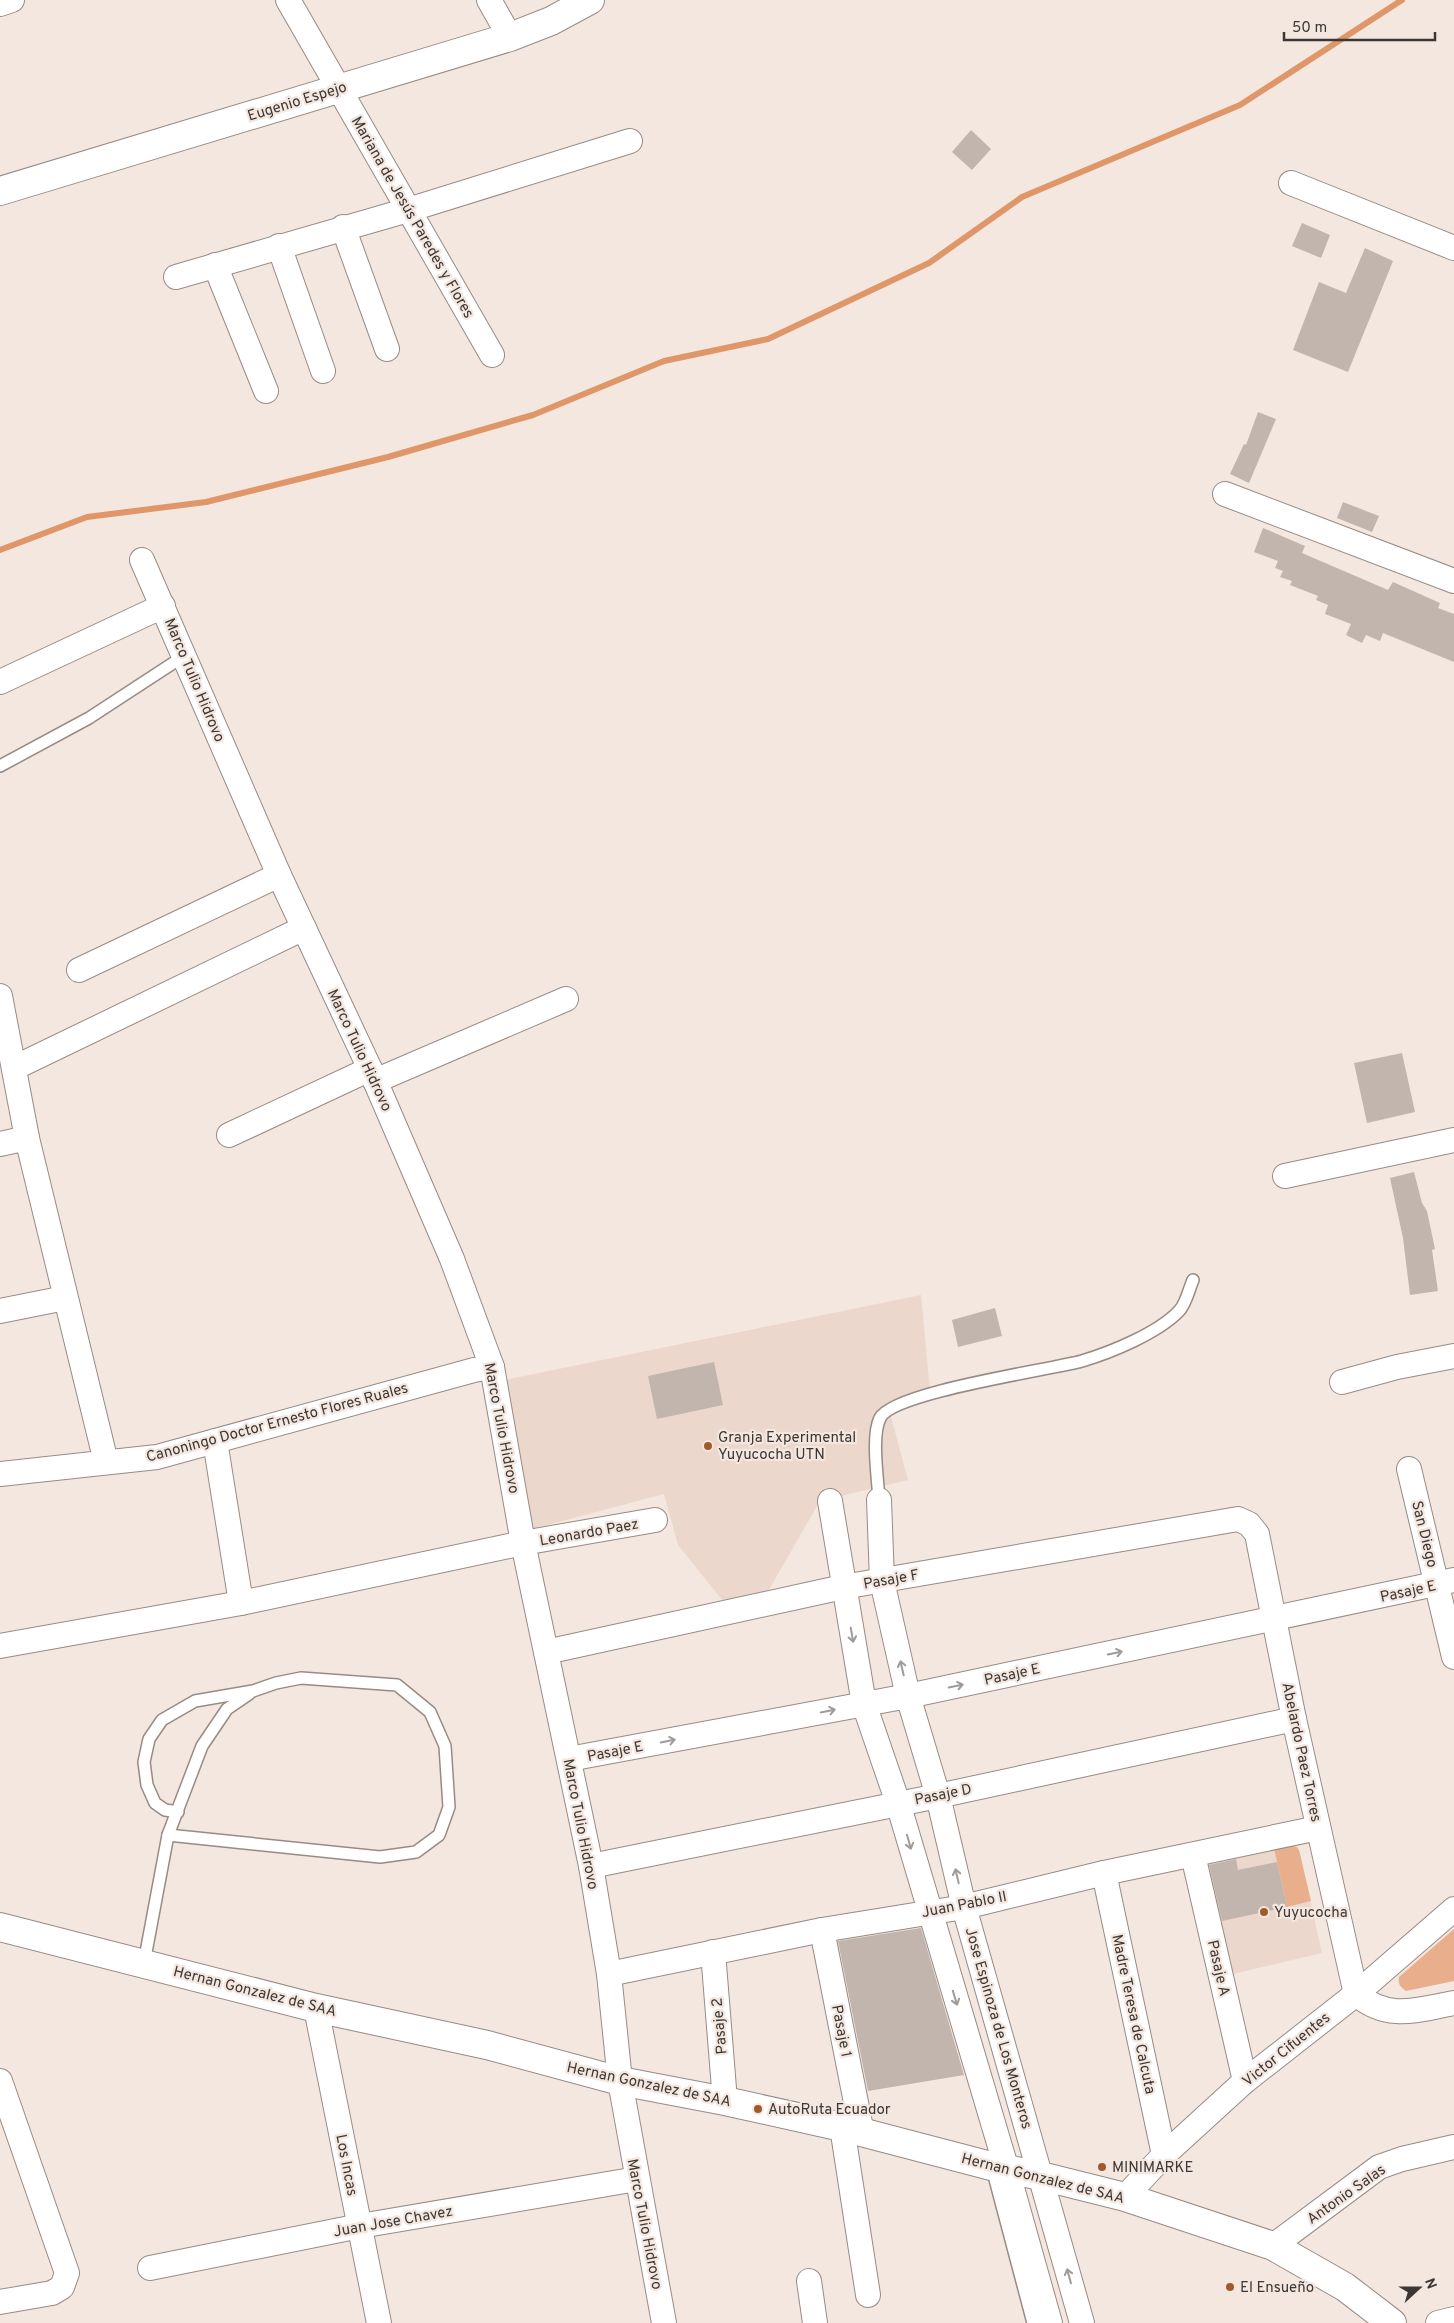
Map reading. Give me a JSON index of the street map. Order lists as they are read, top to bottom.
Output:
{
  "streets": {
    "street": [
      "Eugenio Espejo",
      "Mariana de Jesús Paredes y Flores",
      "Marco Tulio Hidrovo",
      "Canoningo Doctor Ernesto Flores Ruales",
      "Leonardo Paez",
      "San Diego",
      "Pasaje F",
      "Pasaje E",
      "Abelardo Paez Torres",
      "Pasaje D",
      "Juan Pablo II",
      "Pasaje A",
      "Hernan Gonzalez de SAA",
      "Madre Teresa de Calcuta",
      "Pasaje 2",
      "Jose Espinoza de Los Monteros",
      "Pasaje 1",
      "Victor Cifuentes",
      "Los Incas",
      "Antonio Salas",
      "Juan Jose Chavez"
    ]
  },
  "crossings": [
    ["Eugenio Espejo", "Mariana de Jesús Paredes y Flores"],
    ["Marco Tulio Hidrovo", "Canoningo Doctor Ernesto Flores Ruales"],
    ["Marco Tulio Hidrovo", "Leonardo Paez"],
    ["Marco Tulio Hidrovo", "Pasaje F"],
    ["Marco Tulio Hidrovo", "Pasaje E"],
    ["Marco Tulio Hidrovo", "Pasaje D"],
    ["Marco Tulio Hidrovo", "Juan Pablo II"],
    ["Marco Tulio Hidrovo", "Hernan Gonzalez de SAA"],
    ["Marco Tulio Hidrovo", "Juan Jose Chavez"],
    ["San Diego", "Pasaje E"],
    ["Pasaje F", "Abelardo Paez Torres"],
    ["Pasaje F", "Jose Espinoza de Los Monteros"],
    ["Pasaje E", "Abelardo Paez Torres"],
    ["Pasaje E", "Jose Espinoza de Los Monteros"],
    ["Abelardo Paez Torres", "Pasaje D"],
    ["Abelardo Paez Torres", "Juan Pablo II"],
    ["Abelardo Paez Torres", "Victor Cifuentes"],
    ["Pasaje D", "Jose Espinoza de Los Monteros"],
    ["Juan Pablo II", "Pasaje A"],
    ["Juan Pablo II", "Madre Teresa de Calcuta"],
    ["Juan Pablo II", "Pasaje 2"],
    ["Juan Pablo II", "Jose Espinoza de Los Monteros"],
    ["Juan Pablo II", "Pasaje 1"],
    ["Pasaje A", "Victor Cifuentes"],
    ["Hernan Gonzalez de SAA", "Pasaje 2"],
    ["Hernan Gonzalez de SAA", "Jose Espinoza de Los Monteros"],
    ["Hernan Gonzalez de SAA", "Pasaje 1"],
    ["Hernan Gonzalez de SAA", "Victor Cifuentes"],
    ["Hernan Gonzalez de SAA", "Los Incas"],
    ["Hernan Gonzalez de SAA", "Antonio Salas"],
    ["Madre Teresa de Calcuta", "Victor Cifuentes"],
    ["Los Incas", "Juan Jose Chavez"]
  ],
  "one_way": ["Pasaje E"],
  "places": [
    "Granja Experimental Yuyucocha UTN",
    "Yuyucocha",
    "AutoRuta Ecuador",
    "MINIMARKE",
    "El Ensueño"
  ],
  "scale_bar": "50 m",
  "north": "right"
}
